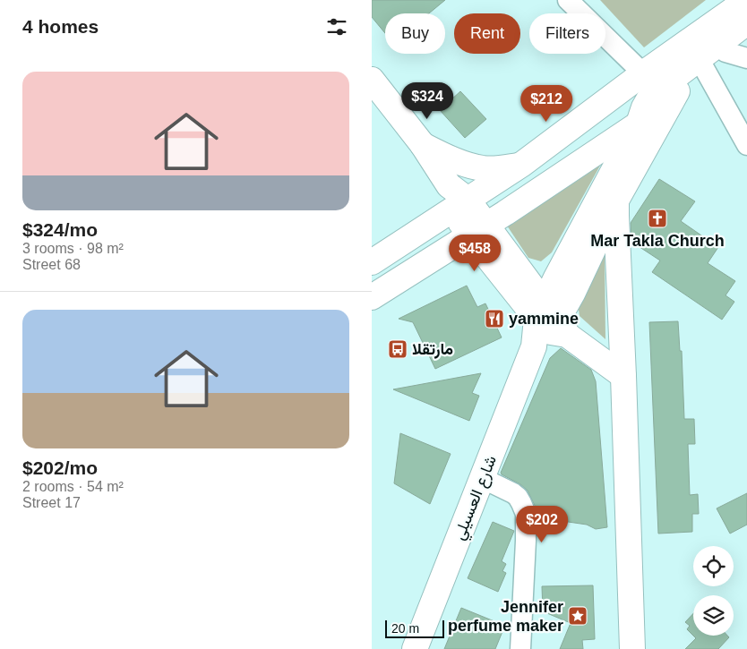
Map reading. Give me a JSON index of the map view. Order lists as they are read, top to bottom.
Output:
{
  "streets": {
    "street": ["شارع العسيلي"]
  },
  "places": {
    "church": ["Mar Takla Church"],
    "restaurant": ["yammine"],
    "bus stop": ["مارتقلا"],
    "place": ["Jennifer perfume maker"]
  },
  "scale_bar": "20 m",
  "page": {
    "heading": "4 homes",
    "chip": ["Buy", "Rent", "Filters"],
    "list": [
      {
        "name": "$324/mo",
        "note": "3 rooms · 98 m² · Street 68"
      },
      {
        "name": "$202/mo",
        "note": "2 rooms · 54 m² · Street 17"
      }
    ],
    "price": [
      "$324",
      "$212",
      "$458",
      "$202"
    ],
    "scale": "20 m"
  }
}
